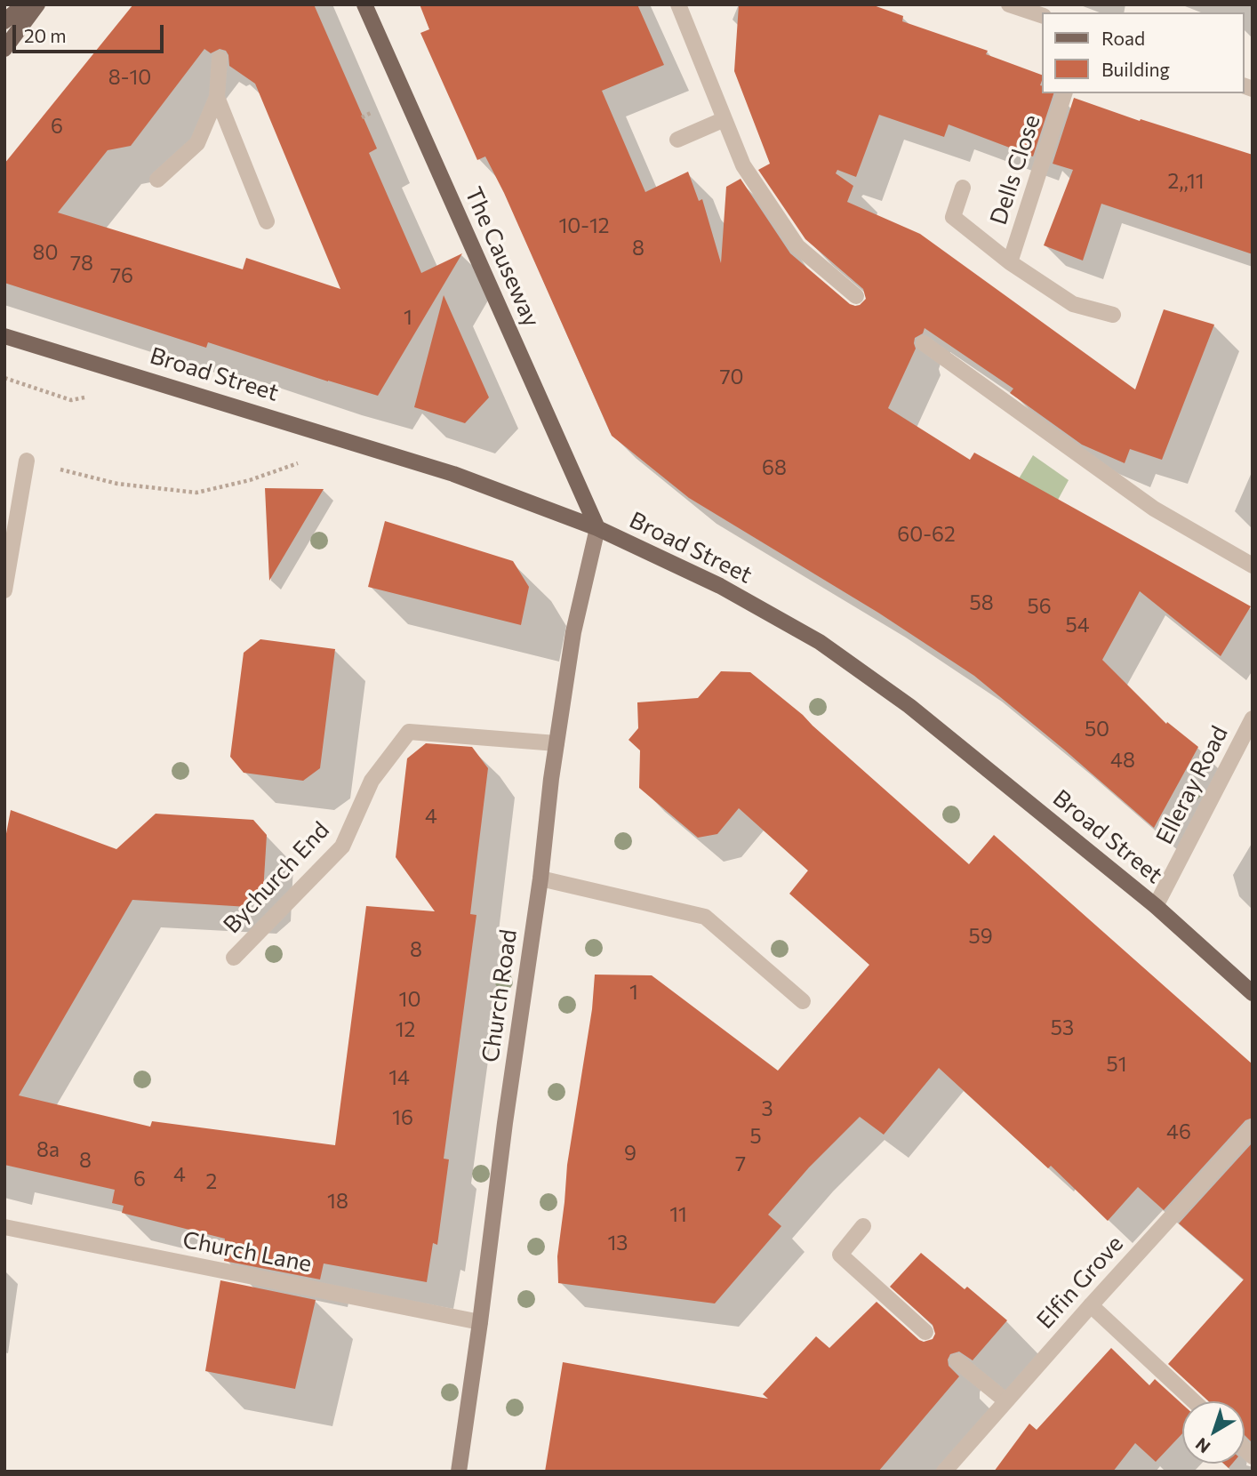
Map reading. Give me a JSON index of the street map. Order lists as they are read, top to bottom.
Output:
{
  "streets": {
    "main road": ["The Causeway", "Broad Street", "Church Road"],
    "street": [
      "Dells Close",
      "Elleray Road",
      "Bychurch End",
      "Church Lane",
      "Elfin Grove"
    ]
  },
  "crossings": [
    ["The Causeway", "Broad Street"],
    ["The Causeway", "Church Road"],
    ["Broad Street", "Elleray Road"],
    ["Broad Street", "Church Road"],
    ["Bychurch End", "Church Road"],
    ["Church Road", "Church Lane"]
  ],
  "house_numbers": [
    "8-10",
    "6",
    "2,,11",
    "10-12",
    "8",
    "80",
    "78",
    "76",
    "1",
    "70",
    "68",
    "60-62",
    "58",
    "56",
    "54",
    "50",
    "48",
    "4",
    "59",
    "8",
    "1",
    "10",
    "53",
    "12",
    "51",
    "14",
    "3",
    "16",
    "46",
    "5",
    "8a",
    "9",
    "8",
    "7",
    "4",
    "6",
    "2",
    "18",
    "11",
    "13"
  ],
  "legend": ["Road", "Building"],
  "scale_bar": "20 m",
  "north": "bottom left"
}
